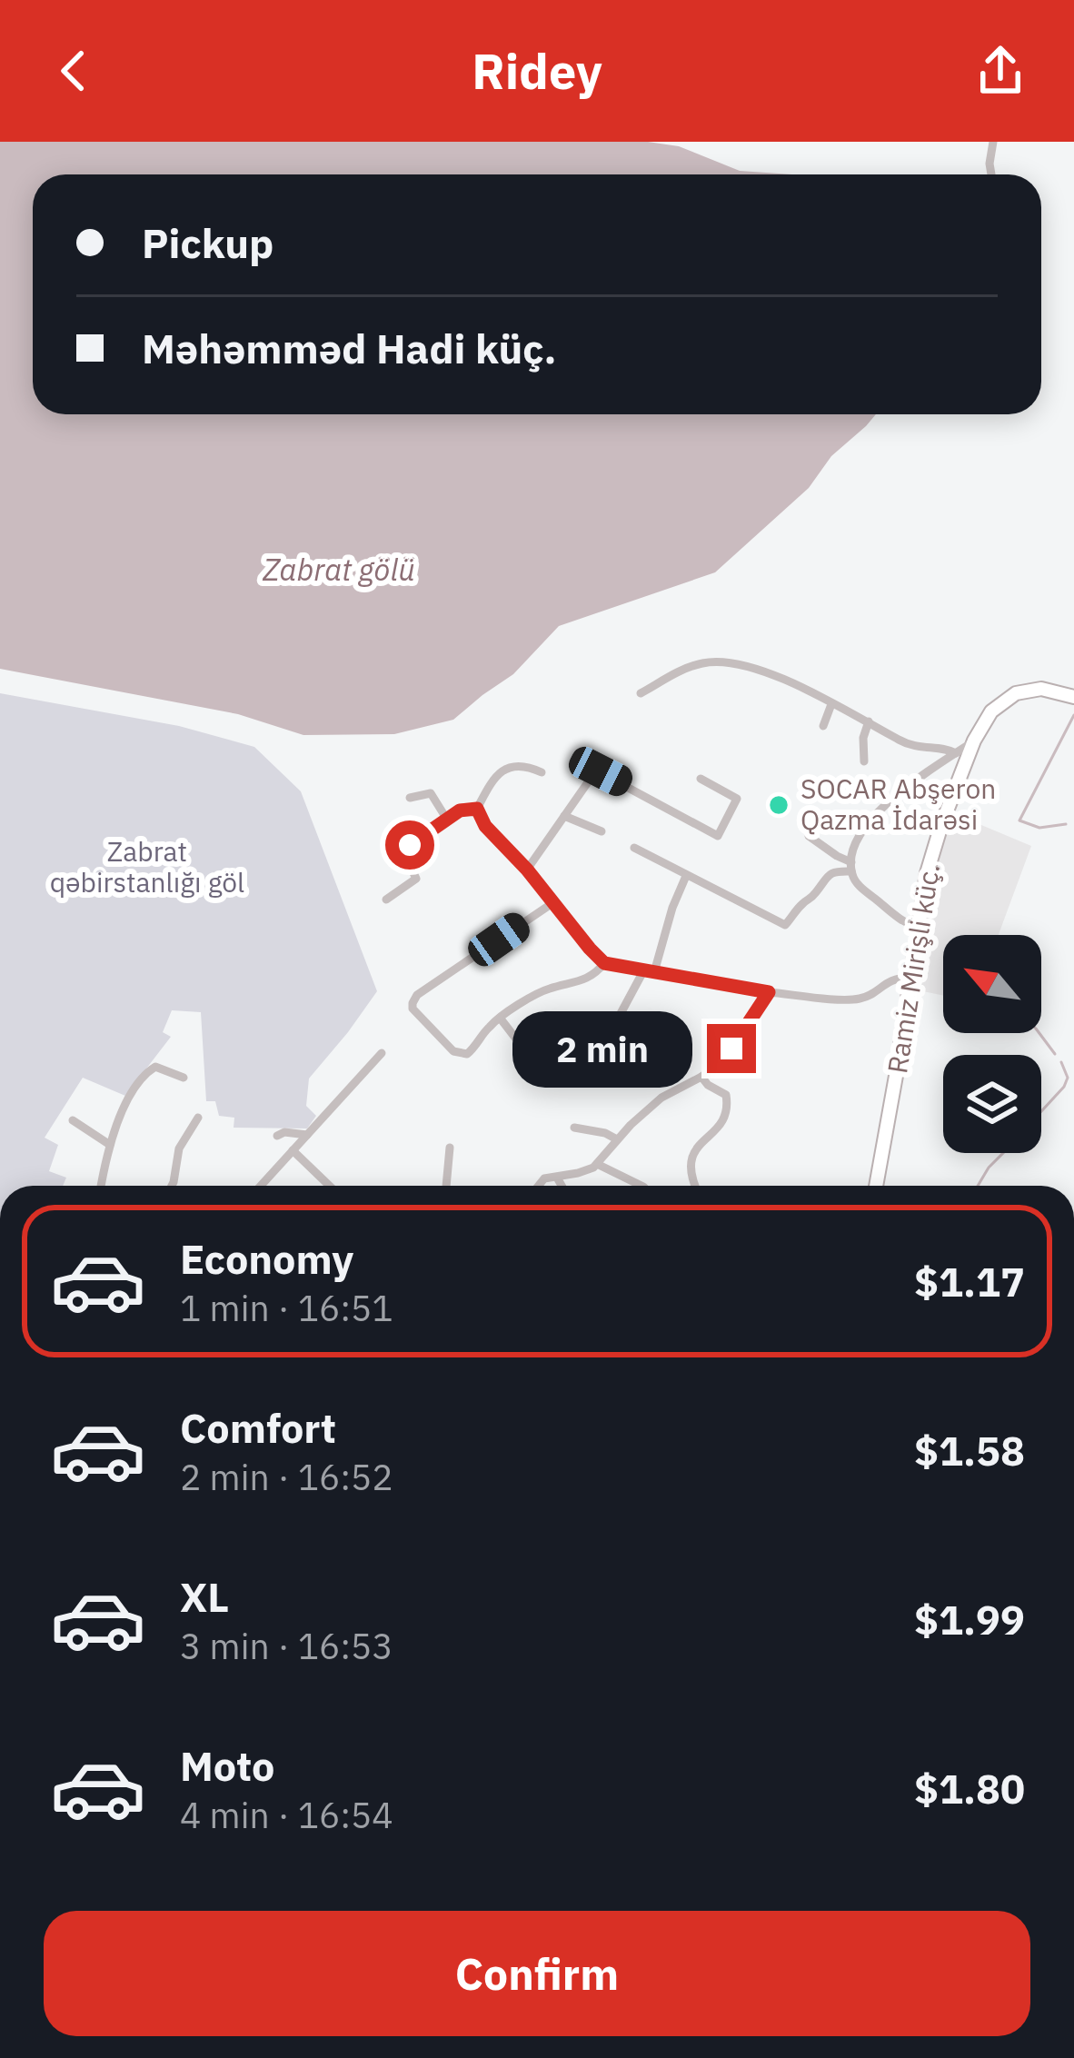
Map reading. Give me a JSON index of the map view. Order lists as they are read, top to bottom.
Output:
{
  "streets": {
    "street": ["Ramiz Mirişli küç."]
  },
  "water": ["Zabrat gölü"],
  "parks": ["Zabrat qəbirstanlığı göl"],
  "places": ["SOCAR Abşeron Qazma İdarəsi"],
  "north": "top left",
  "page": {
    "header": "Ridey",
    "banner": ["Pickup", "Məhəmməd Hadi küç."],
    "bubble": "2 min",
    "list": [
      {
        "name": "Economy",
        "note": "1 min · 16:51",
        "value": "$1.17"
      },
      {
        "name": "Comfort",
        "note": "2 min · 16:52",
        "value": "$1.58"
      },
      {
        "name": "XL",
        "note": "3 min · 16:53",
        "value": "$1.99"
      },
      {
        "name": "Moto",
        "note": "4 min · 16:54",
        "value": "$1.80"
      }
    ],
    "buttons": "Confirm"
  }
}
